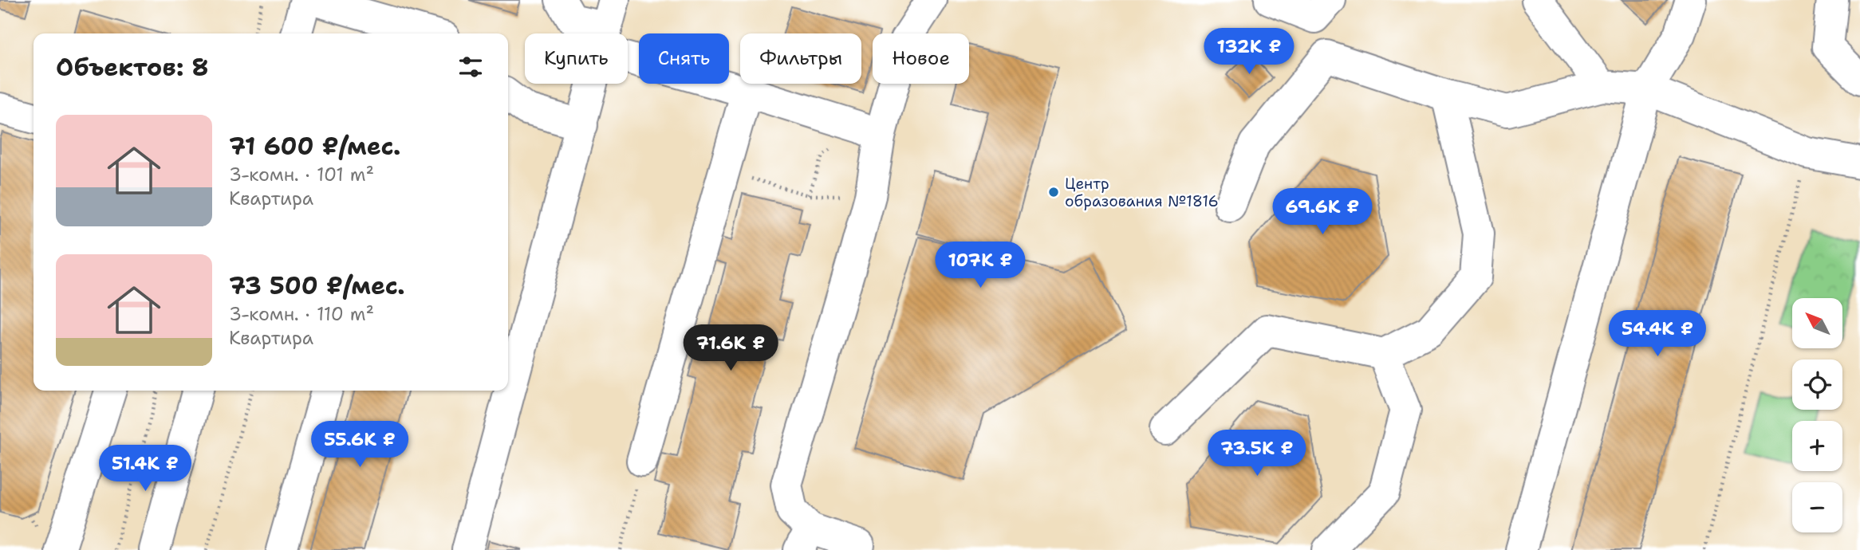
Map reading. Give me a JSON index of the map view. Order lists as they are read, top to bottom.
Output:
{
  "places": ["Центр образования №1816"],
  "north": "top left",
  "page": {
    "price": [
      "132K ₽",
      "69.6K ₽",
      "107K ₽",
      "54.4K ₽",
      "71.6K ₽",
      "55.6K ₽",
      "73.5K ₽",
      "51.4K ₽"
    ],
    "chip": [
      "Купить",
      "Снять",
      "Фильтры",
      "Новое"
    ],
    "heading": "Объектов: 8",
    "list": [
      {
        "name": "71 600 ₽/мес.",
        "note": "3-комн. · 101 m² · Квартира"
      },
      {
        "name": "73 500 ₽/мес.",
        "note": "3-комн. · 110 m² · Квартира"
      }
    ],
    "map_buttons": ["+", "−"]
  }
}
